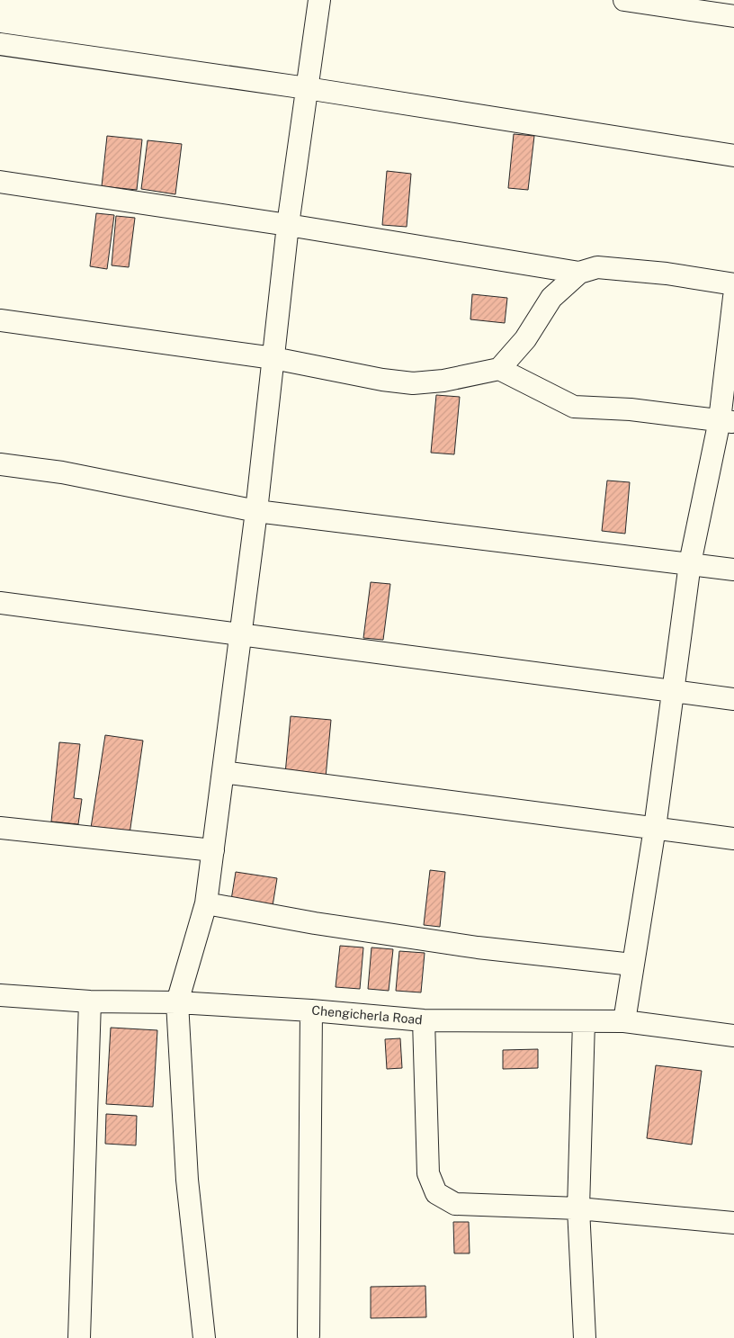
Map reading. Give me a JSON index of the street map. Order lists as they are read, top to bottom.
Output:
{
  "streets": {
    "street": ["Chengicherla Road"]
  }
}
